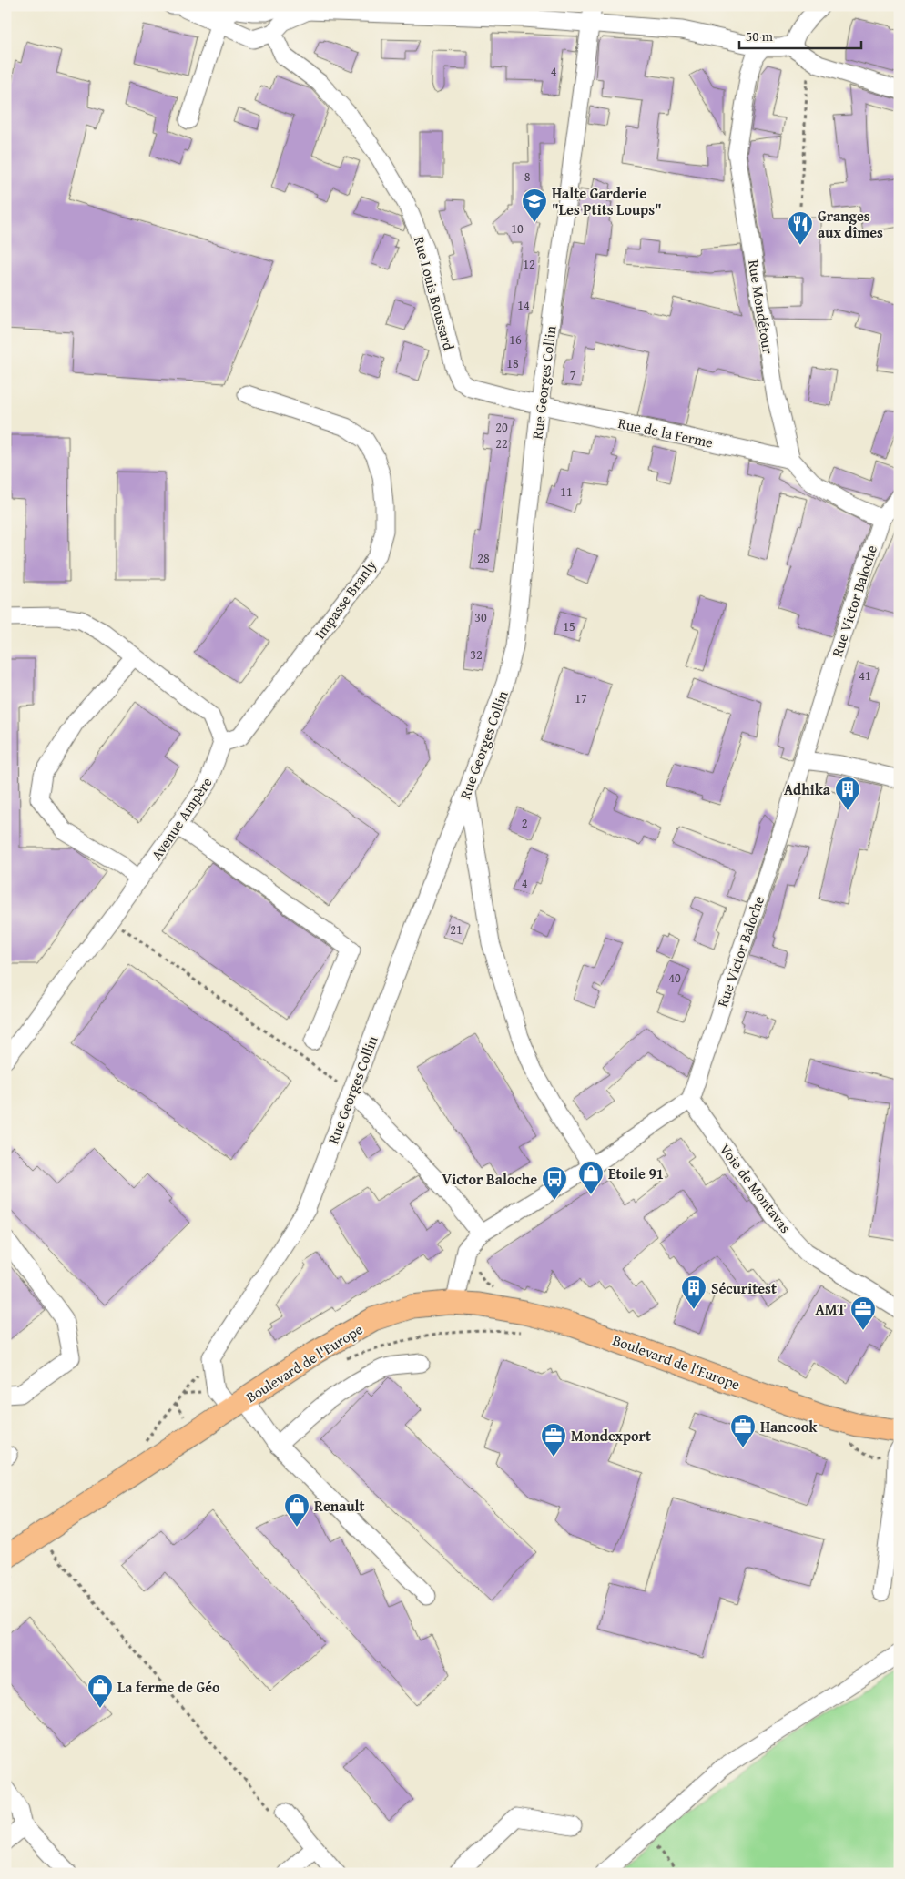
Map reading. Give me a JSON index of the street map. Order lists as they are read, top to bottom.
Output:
{
  "streets": {
    "main road": ["Boulevard de l'Europe"],
    "street": [
      "Rue Louis Boussard",
      "Rue Mondétour",
      "Rue Georges Collin",
      "Rue de la Ferme",
      "Impasse Branly",
      "Rue Victor Baloche",
      "Avenue Ampère",
      "Voie de Montavas"
    ]
  },
  "crossings": [
    ["Rue Louis Boussard", "Rue Georges Collin"],
    ["Rue Louis Boussard", "Rue de la Ferme"],
    ["Rue Mondétour", "Rue de la Ferme"],
    ["Rue Mondétour", "Rue Victor Baloche"],
    ["Rue Georges Collin", "Rue de la Ferme"],
    ["Impasse Branly", "Avenue Ampère"],
    ["Rue Victor Baloche", "Voie de Montavas"]
  ],
  "places": {
    "school or university": ["Halte Garderie \"Les Ptits Loups\""],
    "restaurant": ["Granges aux dîmes"],
    "building": ["Adhika", "Sécuritest"],
    "shop": ["Etoile 91", "Renault", "La ferme de Géo"],
    "bus stop": ["Victor Baloche"],
    "office": ["AMT", "Hancook", "Mondexport"]
  },
  "house_numbers": [
    "4",
    "8",
    "10",
    "12",
    "14",
    "16",
    "18",
    "7",
    "20",
    "22",
    "11",
    "28",
    "30",
    "15",
    "32",
    "41",
    "17",
    "2",
    "4",
    "21",
    "40"
  ],
  "scale_bar": "50 m"
}
